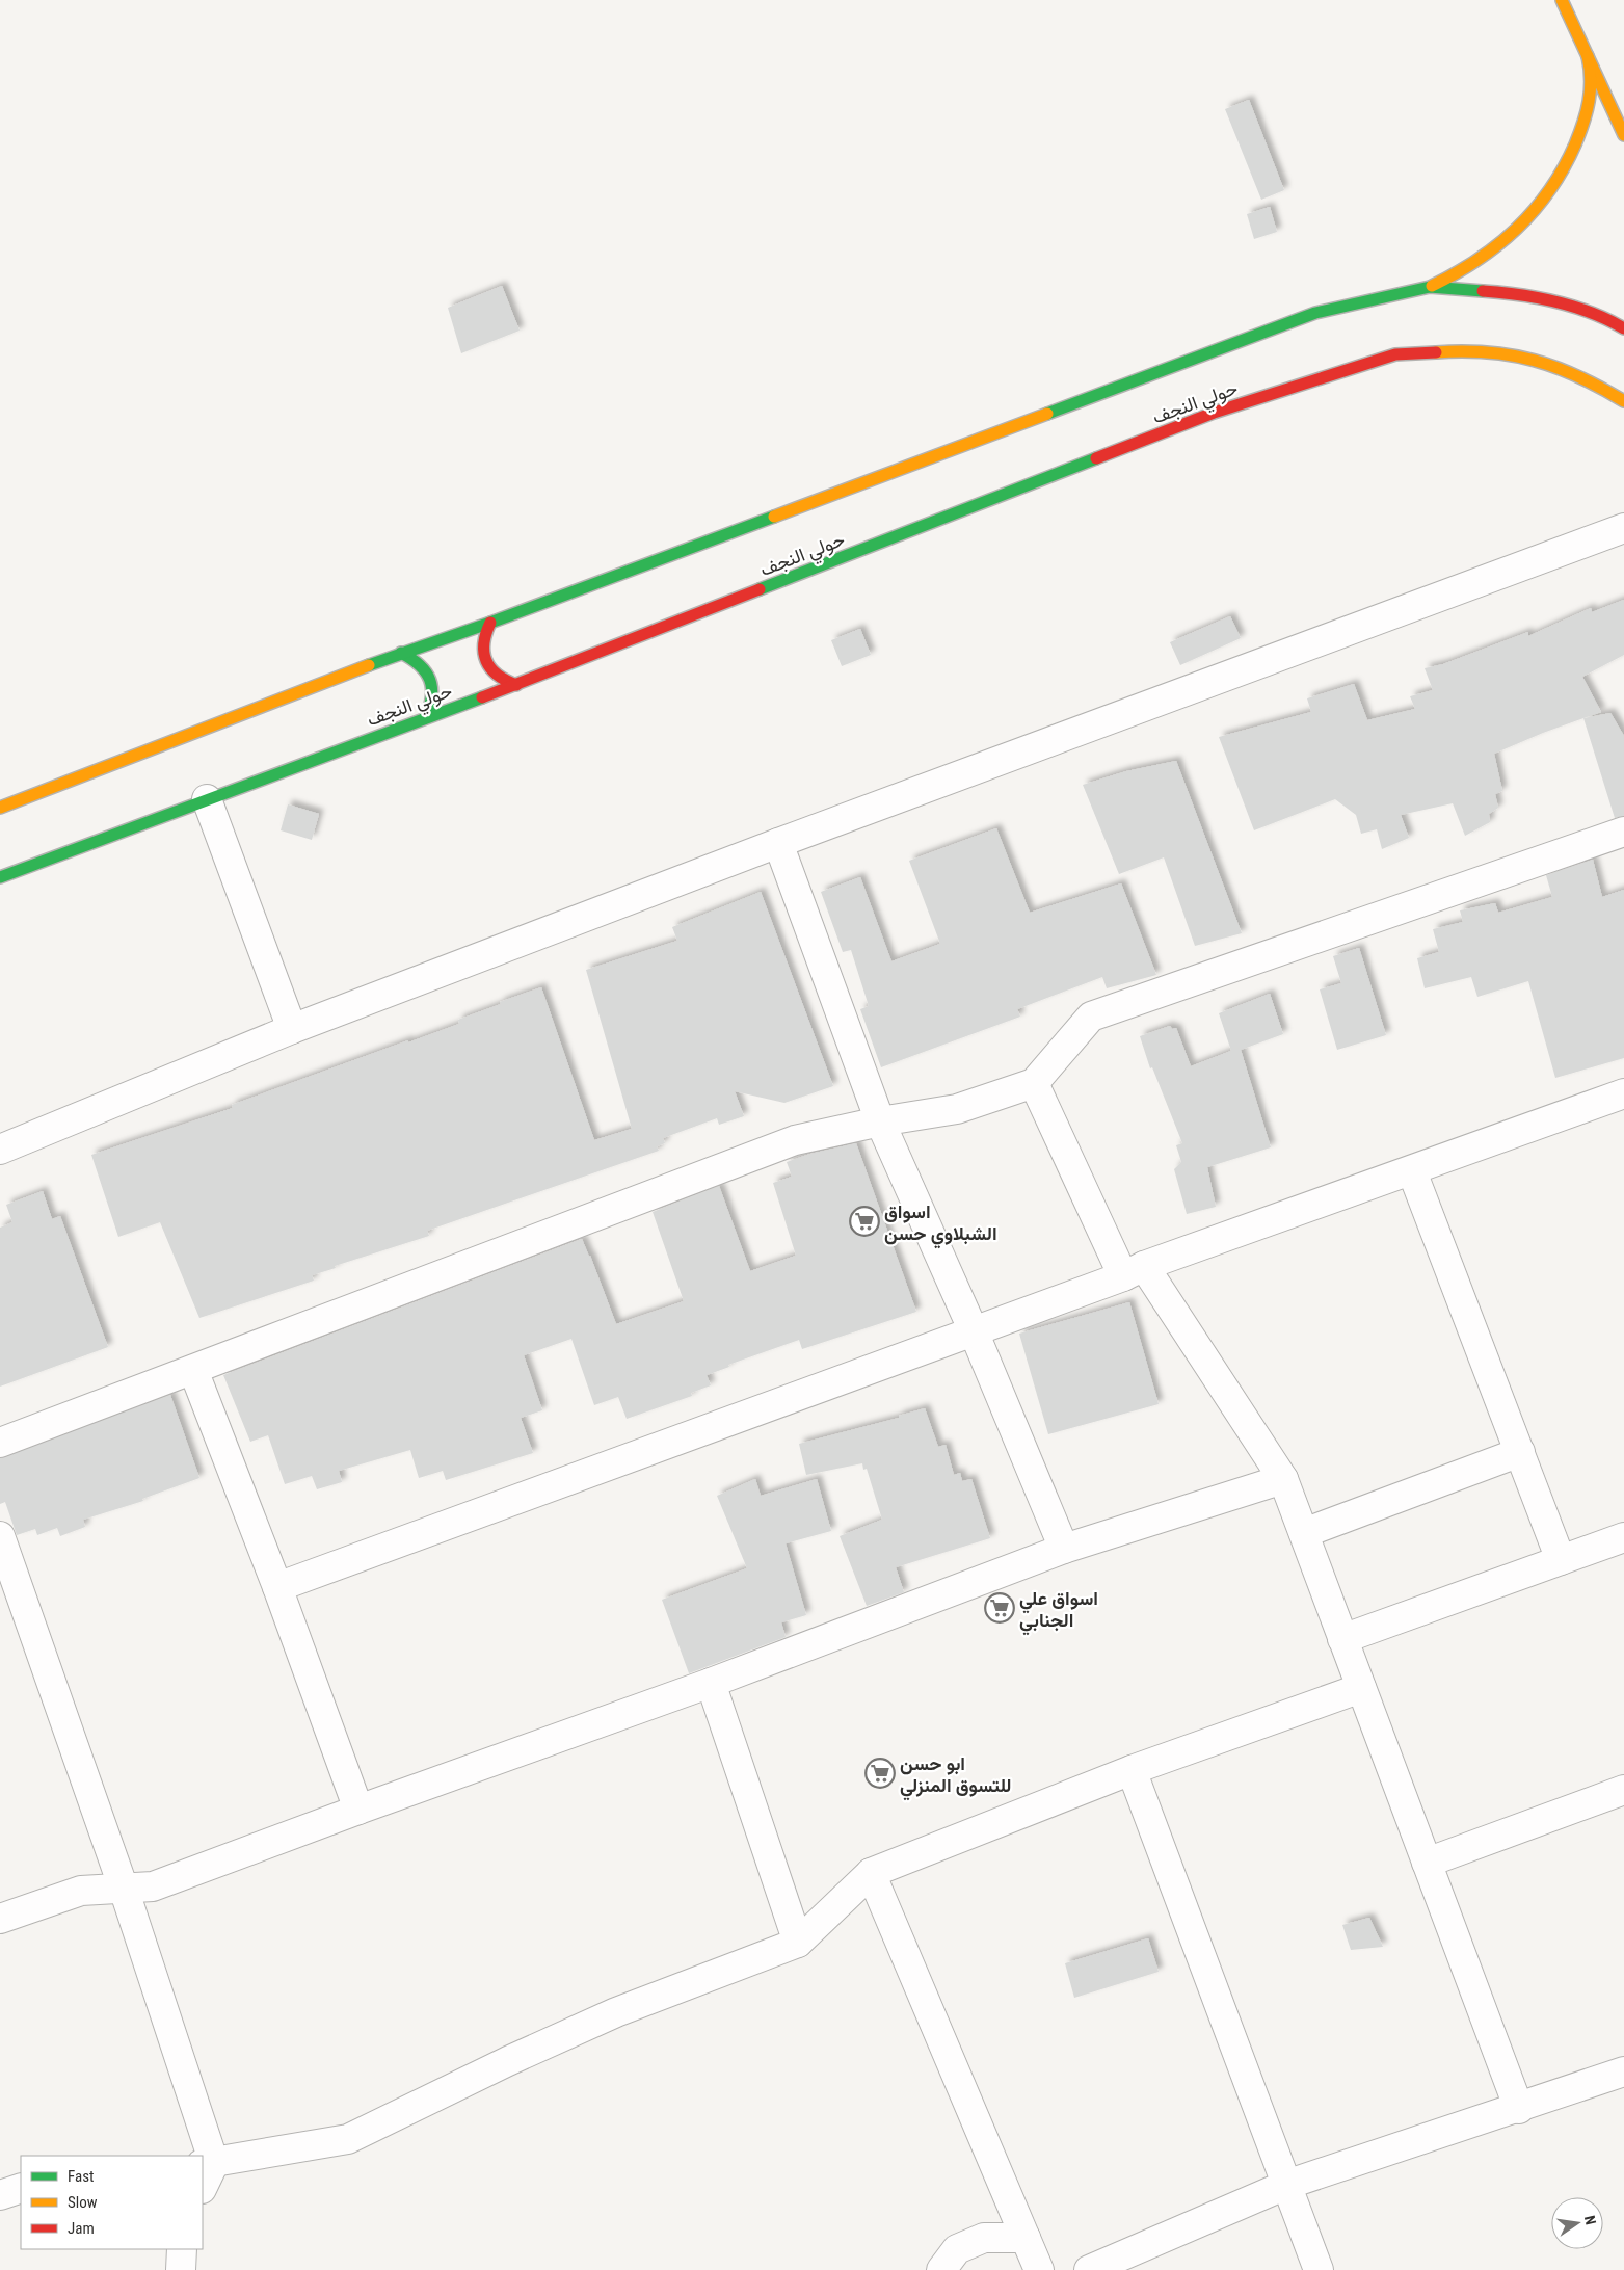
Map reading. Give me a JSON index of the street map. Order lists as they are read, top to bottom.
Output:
{
  "streets": {
    "main road": ["حولي النجف"]
  },
  "places": {
    "supermarket": ["اسواق الشبلاوي حسن", "اسواق علي الجنابي", "ابو حسن للتسوق المنزلي"]
  },
  "legend": ["Fast", "Slow", "Jam"],
  "north": "right"
}
